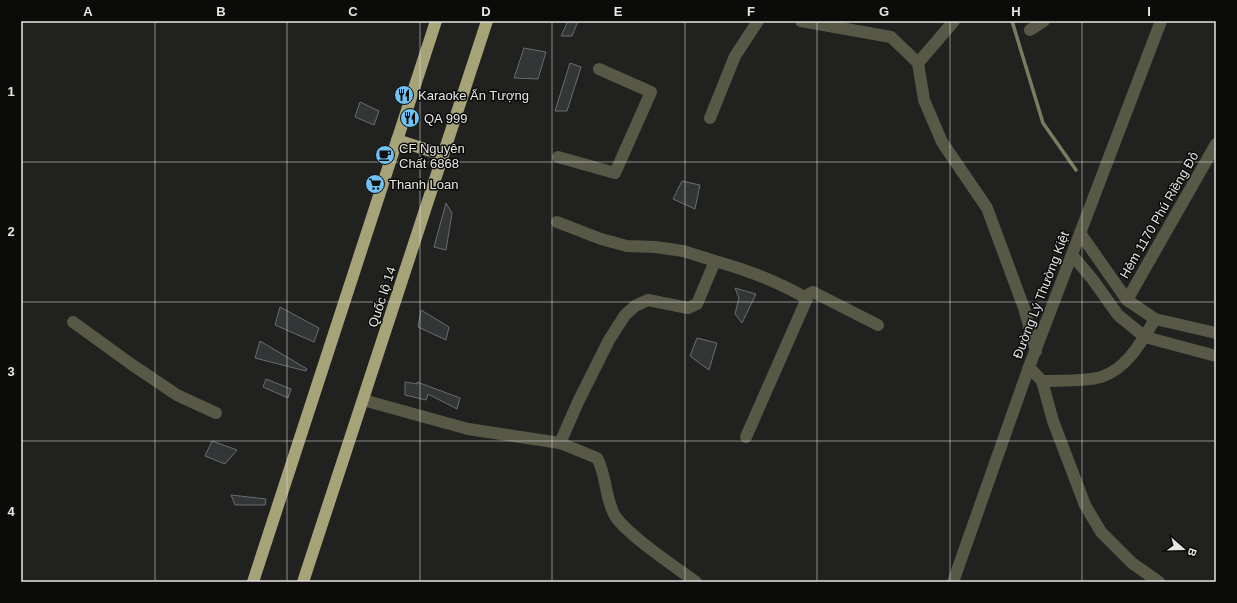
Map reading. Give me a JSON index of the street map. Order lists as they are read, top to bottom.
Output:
{
  "streets": {
    "highway": ["Quốc lộ 14"],
    "street": ["Hẻm 1170 Phú Riềng Đỏ", "Đường Lý Thường Kiệt"]
  },
  "places": {
    "restaurant": ["Karaoke Ấn Tượng", "QA 999"],
    "cafe": ["CF Nguyên Chất 6868"],
    "supermarket": ["Thanh Loan"]
  },
  "north": "right",
  "grid": {
    "columns": [
      "A",
      "B",
      "C",
      "D",
      "E",
      "F",
      "G",
      "H",
      "I"
    ],
    "rows": [
      "1",
      "2",
      "3",
      "4"
    ]
  }
}
